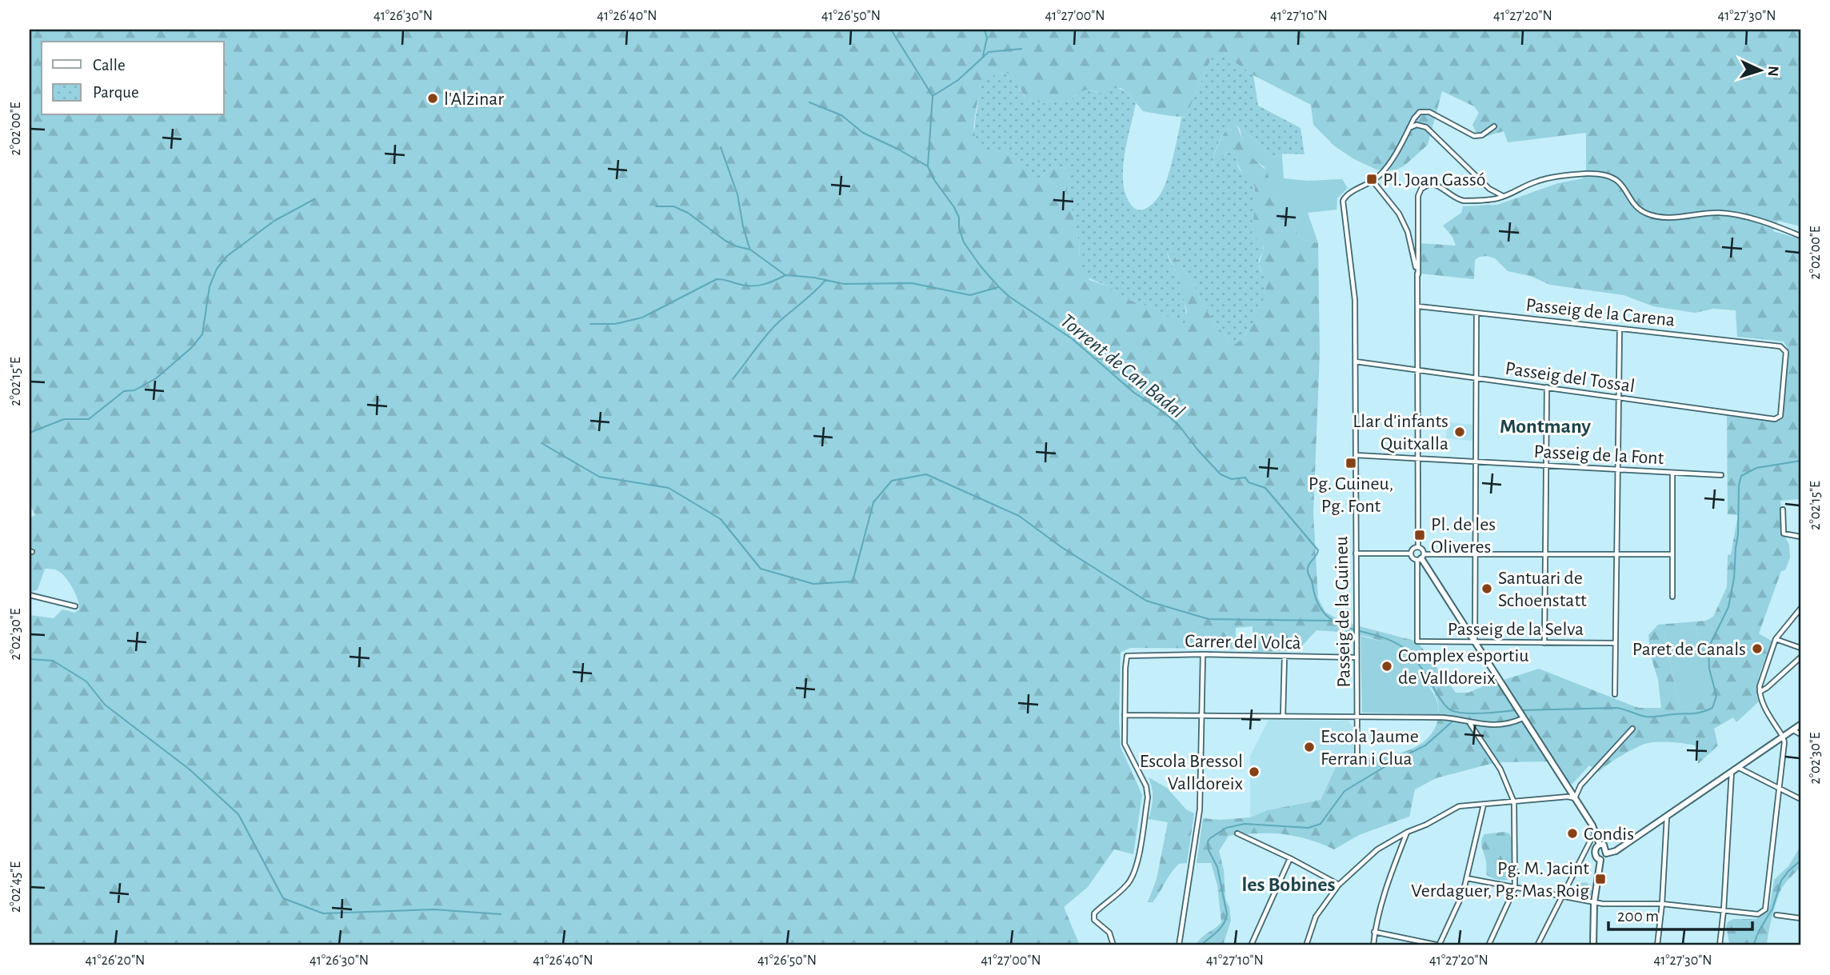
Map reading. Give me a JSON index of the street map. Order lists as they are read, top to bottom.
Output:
{
  "streets": {
    "street": [
      "Passeig de la Carena",
      "Passeig del Tossal",
      "Passeig de la Font",
      "Passeig de la Guineu",
      "Passeig de la Selva",
      "Carrer del Volcà"
    ]
  },
  "crossings": [
    ["Passeig de la Carena", "Passeig del Tossal"],
    ["Passeig del Tossal", "Passeig de la Guineu"],
    ["Passeig de la Font", "Passeig de la Guineu"],
    ["Passeig de la Guineu", "Carrer del Volcà"]
  ],
  "districts": ["Montmany", "les Bobines"],
  "water": ["Torrent de Can Badal"],
  "places": {
    "other": [
      "l'Alzinar",
      "Llar d'infants Quitxalla",
      "Santuari de Schoenstatt",
      "Paret de Canals",
      "Complex esportiu de Valldoreix",
      "Escola Jaume Ferran i Clua",
      "Escola Bressol Valldoreix",
      "Condis"
    ],
    "transit": [
      "Pl. Joan Gassó",
      "Pg. Guineu, Pg. Font",
      "Pl. de les Oliveres",
      "Pg. M. Jacint Verdaguer, Pg. Mas Roig"
    ]
  },
  "legend": ["Calle", "Parque"],
  "scale_bar": "200 m",
  "north": "right",
  "coordinates": [
    "41°26'30\"N",
    "41°26'40\"N",
    "41°26'50\"N",
    "41°27'00\"N",
    "41°27'10\"N",
    "41°27'20\"N",
    "41°27'30\"N",
    "2°02'00\"E",
    "2°02'15\"E",
    "2°02'30\"E",
    "2°02'45\"E",
    "41°26'20\"N"
  ]
}
